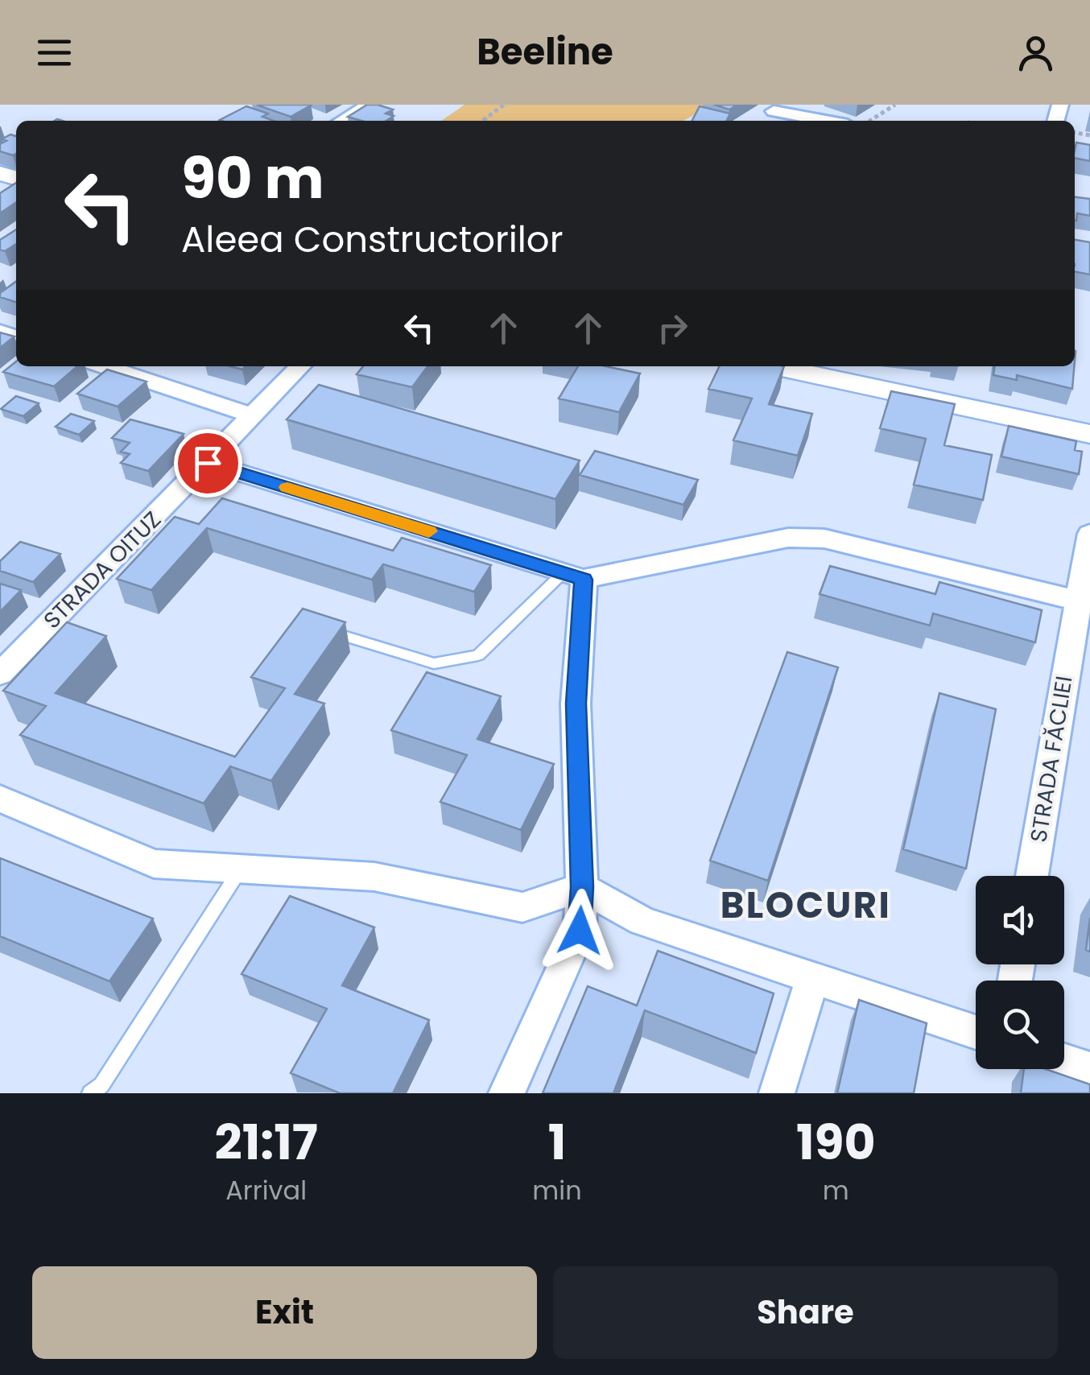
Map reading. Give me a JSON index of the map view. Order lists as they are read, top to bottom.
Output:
{
  "streets": {
    "street": ["STRADA OITUZ", "STRADA FĂCLIEI"]
  },
  "districts": ["BLOCURI"],
  "page": {
    "header": "Beeline",
    "turn": ["90 m", "Aleea Constructorilor"],
    "eta": [
      "21:17",
      "Arrival",
      "1",
      "min",
      "190",
      "m"
    ],
    "buttons": ["Exit", "Share"]
  }
}
